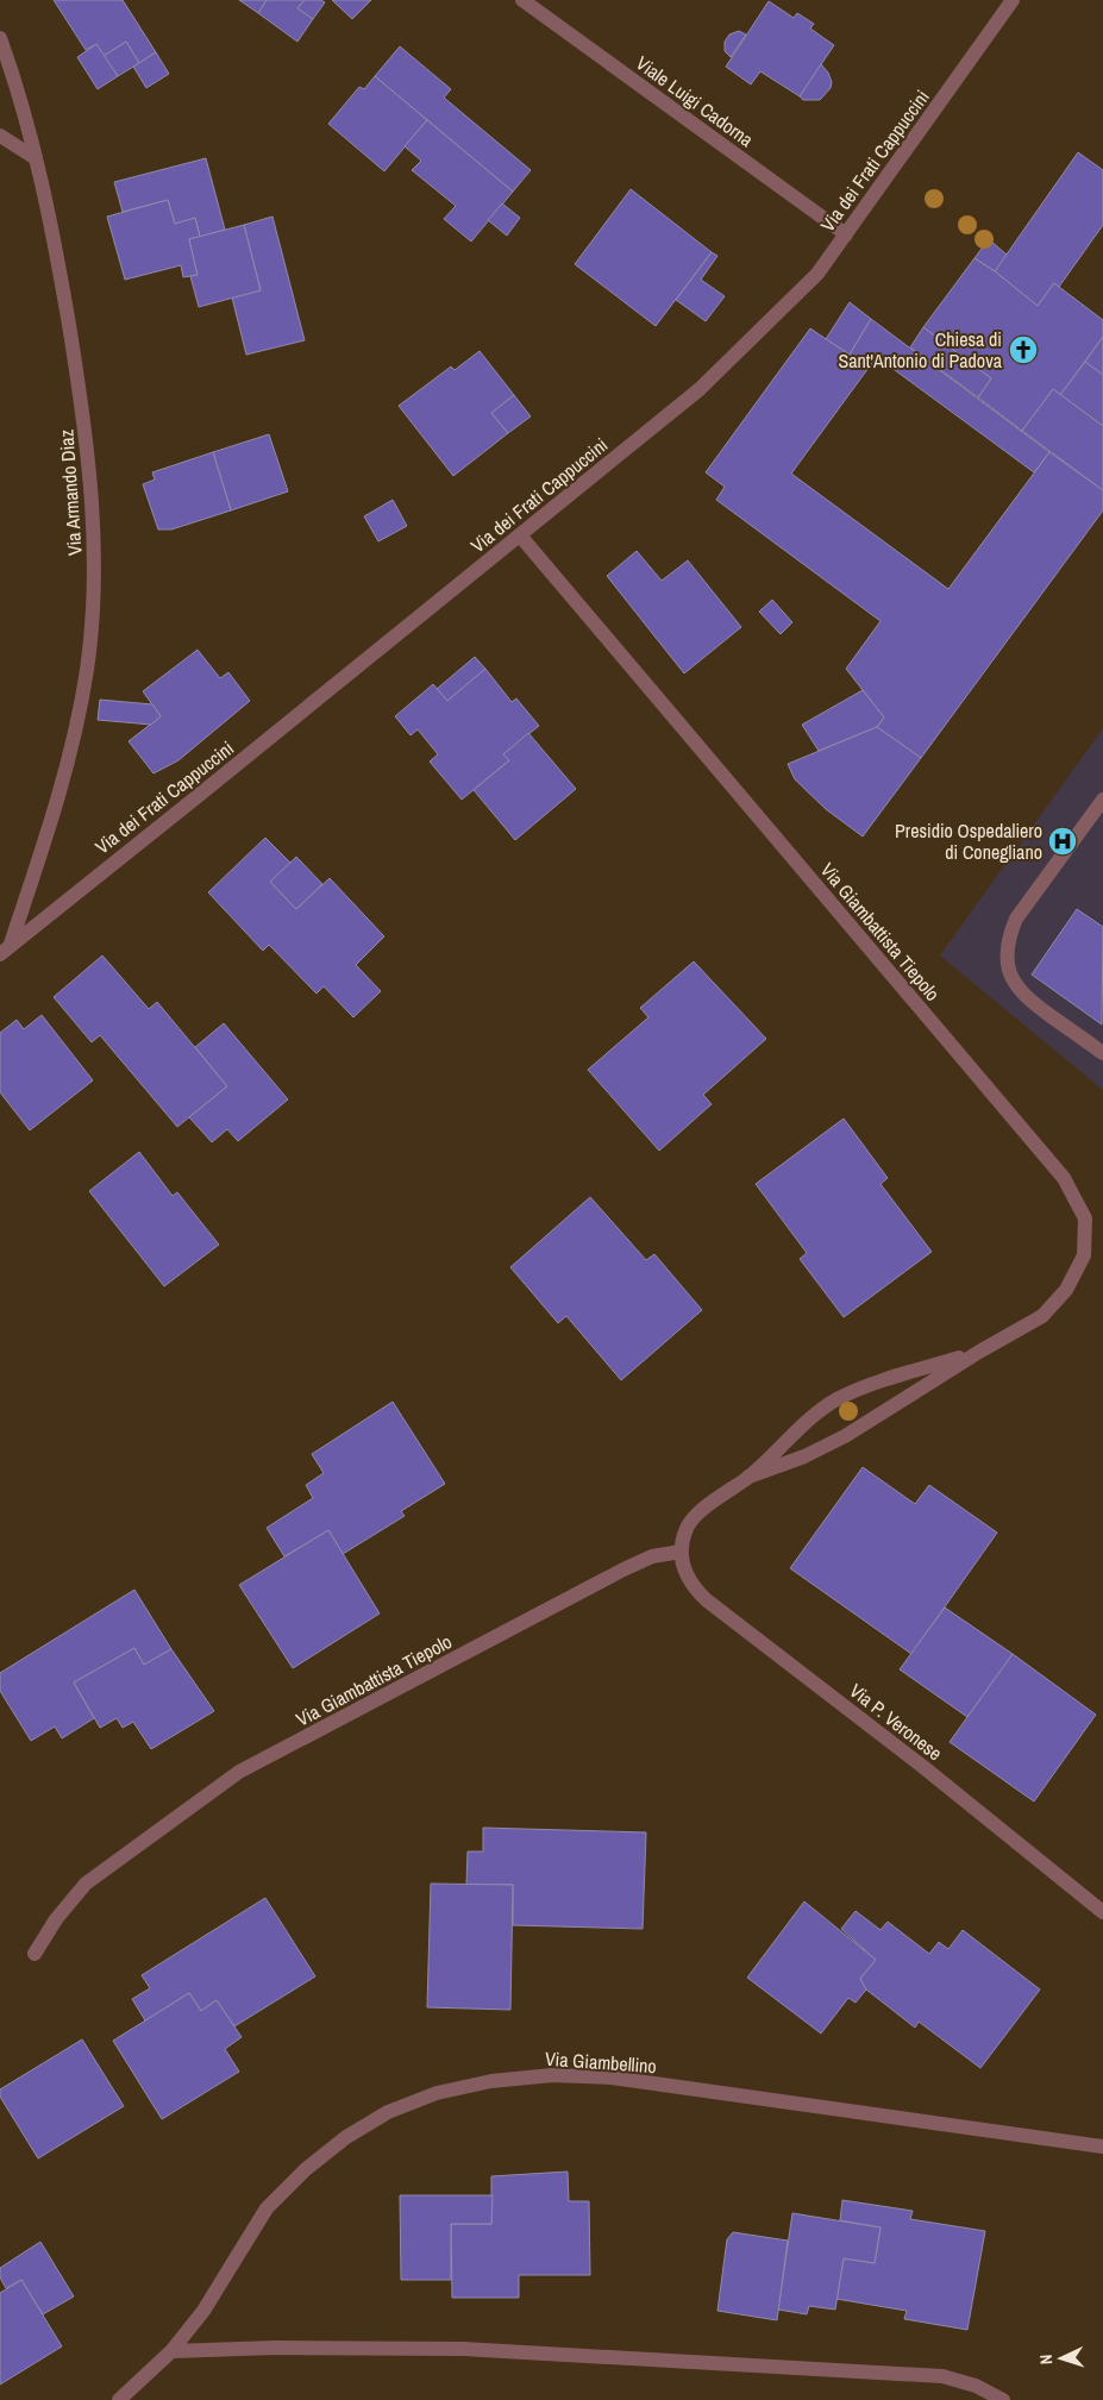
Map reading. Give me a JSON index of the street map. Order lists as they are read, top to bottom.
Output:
{
  "streets": {
    "street": [
      "Viale Luigi Cadorna",
      "Via dei Frati Cappuccini",
      "Via Armando Diaz",
      "Via Giambattista Tiepolo",
      "Via P. Veronese",
      "Via Giambellino"
    ]
  },
  "crossings": [
    ["Viale Luigi Cadorna", "Via dei Frati Cappuccini"],
    ["Via dei Frati Cappuccini", "Via Armando Diaz"],
    ["Via dei Frati Cappuccini", "Via Giambattista Tiepolo"],
    ["Via Giambattista Tiepolo", "Via P. Veronese"]
  ],
  "places": {
    "church": ["Chiesa di Sant'Antonio di Padova"],
    "hospital": ["Presidio Ospedaliero di Conegliano"]
  },
  "north": "left"
}
